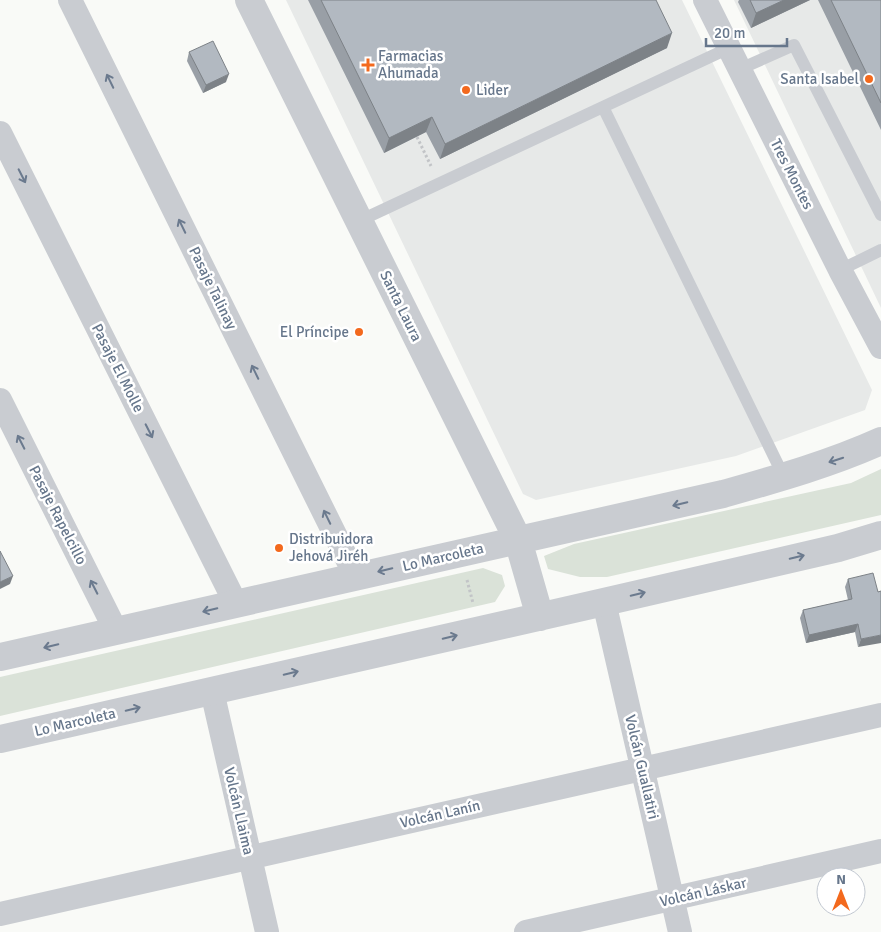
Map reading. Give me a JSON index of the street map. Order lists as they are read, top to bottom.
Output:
{
  "streets": {
    "street": [
      "Tres Montes",
      "Pasaje Talinay",
      "Santa Laura",
      "Pasaje El Molle",
      "Pasaje Rapelcillo",
      "Lo Marcoleta",
      "Volcán Guallatiri",
      "Volcán Llaima",
      "Volcán Lanín",
      "Volcán Láskar"
    ]
  },
  "crossings": [
    ["Pasaje Talinay", "Lo Marcoleta"],
    ["Santa Laura", "Lo Marcoleta"],
    ["Pasaje El Molle", "Lo Marcoleta"],
    ["Pasaje Rapelcillo", "Lo Marcoleta"],
    ["Lo Marcoleta", "Volcán Guallatiri"],
    ["Lo Marcoleta", "Volcán Llaima"],
    ["Volcán Guallatiri", "Volcán Lanín"],
    ["Volcán Guallatiri", "Volcán Láskar"],
    ["Volcán Llaima", "Volcán Lanín"]
  ],
  "one_way": ["Pasaje Talinay", "Pasaje El Molle", "Pasaje Rapelcillo"],
  "places": {
    "health": ["Farmacias Ahumada"],
    "other": [
      "Santa Isabel",
      "Lider",
      "El Príncipe",
      "Distribuidora Jehová Jiréh"
    ]
  },
  "scale_bar": "20 m",
  "north": "top"
}
